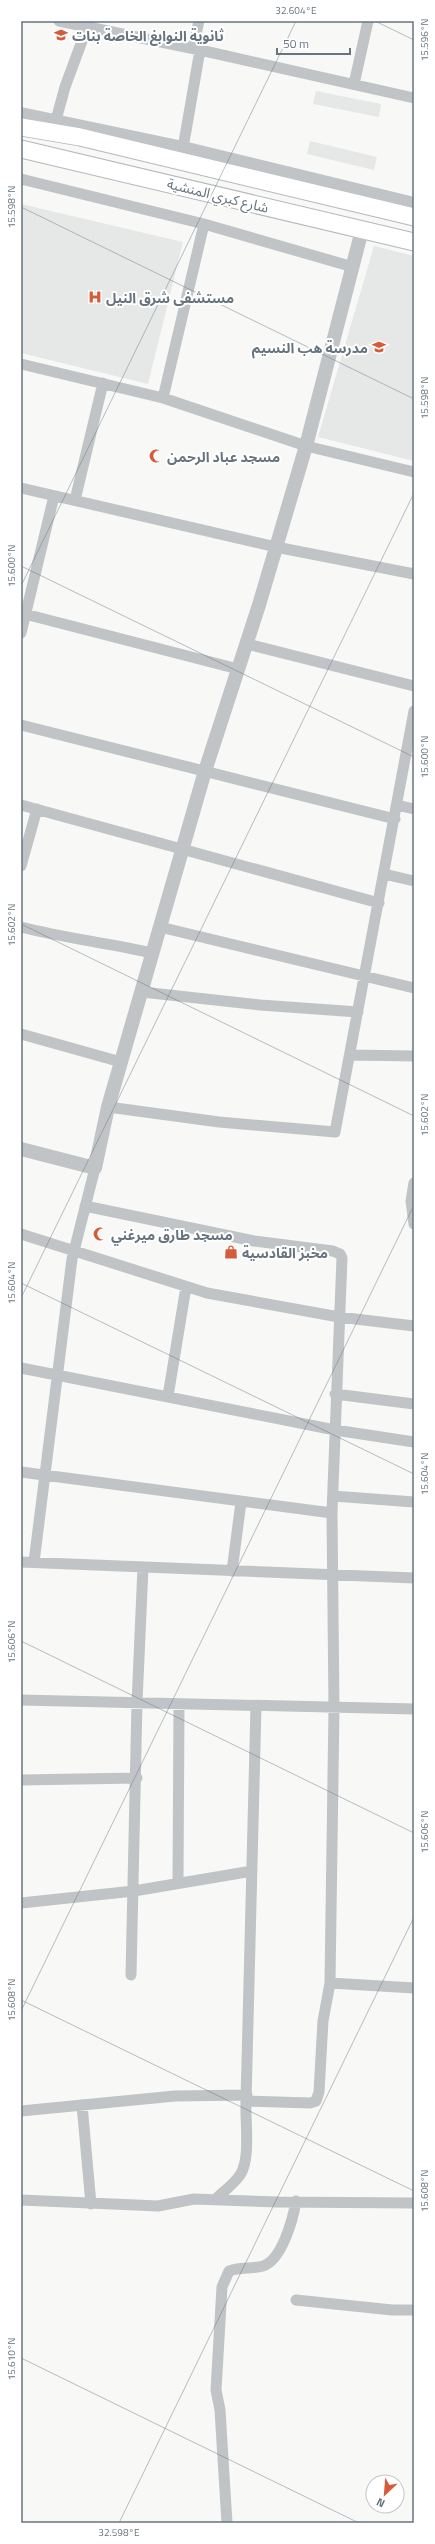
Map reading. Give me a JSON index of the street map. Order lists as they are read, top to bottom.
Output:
{
  "streets": {
    "main road": ["شارع كبري المنشية"]
  },
  "places": {
    "school or university": ["ثانوية النوابغ الخاصة بنات", "مدرسة هب النسيم"],
    "hospital": ["مستشفى شرق النيل"],
    "mosque": ["مسجد عباد الرحمن", "مسجد طارق ميرغني"],
    "shop": ["مخبز القادسية"]
  },
  "scale_bar": "50 m",
  "north": "bottom left",
  "coordinates": [
    "32.604°E",
    "15.596°N",
    "15.598°N",
    "15.600°N",
    "15.602°N",
    "15.604°N",
    "15.606°N",
    "15.608°N",
    "15.610°N",
    "32.598°E"
  ]
}
